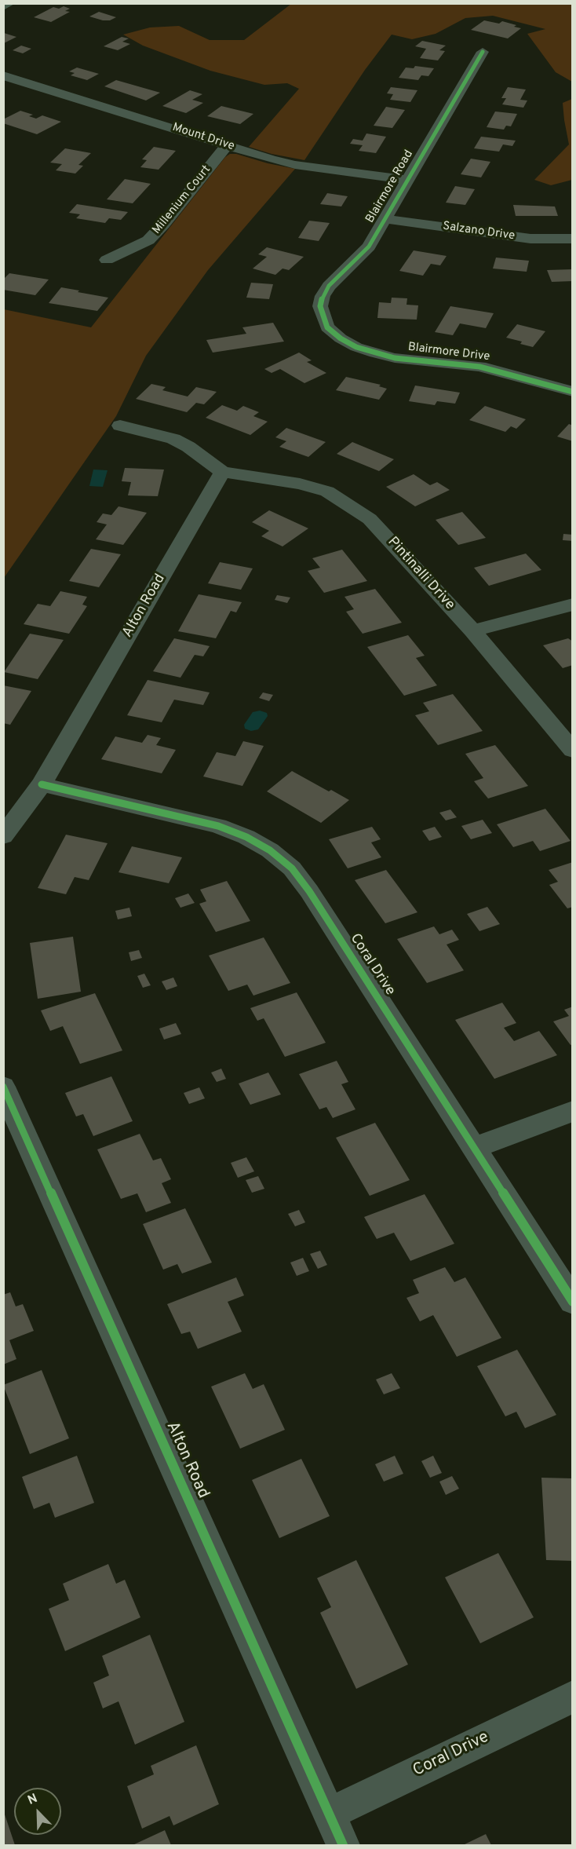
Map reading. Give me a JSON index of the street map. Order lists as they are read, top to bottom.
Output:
{
  "streets": {
    "street": [
      "Mount Drive",
      "Blairmore Road",
      "Millenium Court",
      "Salzano Drive",
      "Blairmore Drive",
      "Pintinalli Drive",
      "Alton Road",
      "Coral Drive"
    ]
  },
  "crossings": [
    ["Mount Drive", "Blairmore Road"],
    ["Mount Drive", "Millenium Court"],
    ["Blairmore Road", "Salzano Drive"],
    ["Blairmore Road", "Blairmore Drive"],
    ["Pintinalli Drive", "Alton Road"],
    ["Alton Road", "Coral Drive"]
  ],
  "north": "top left"
}
